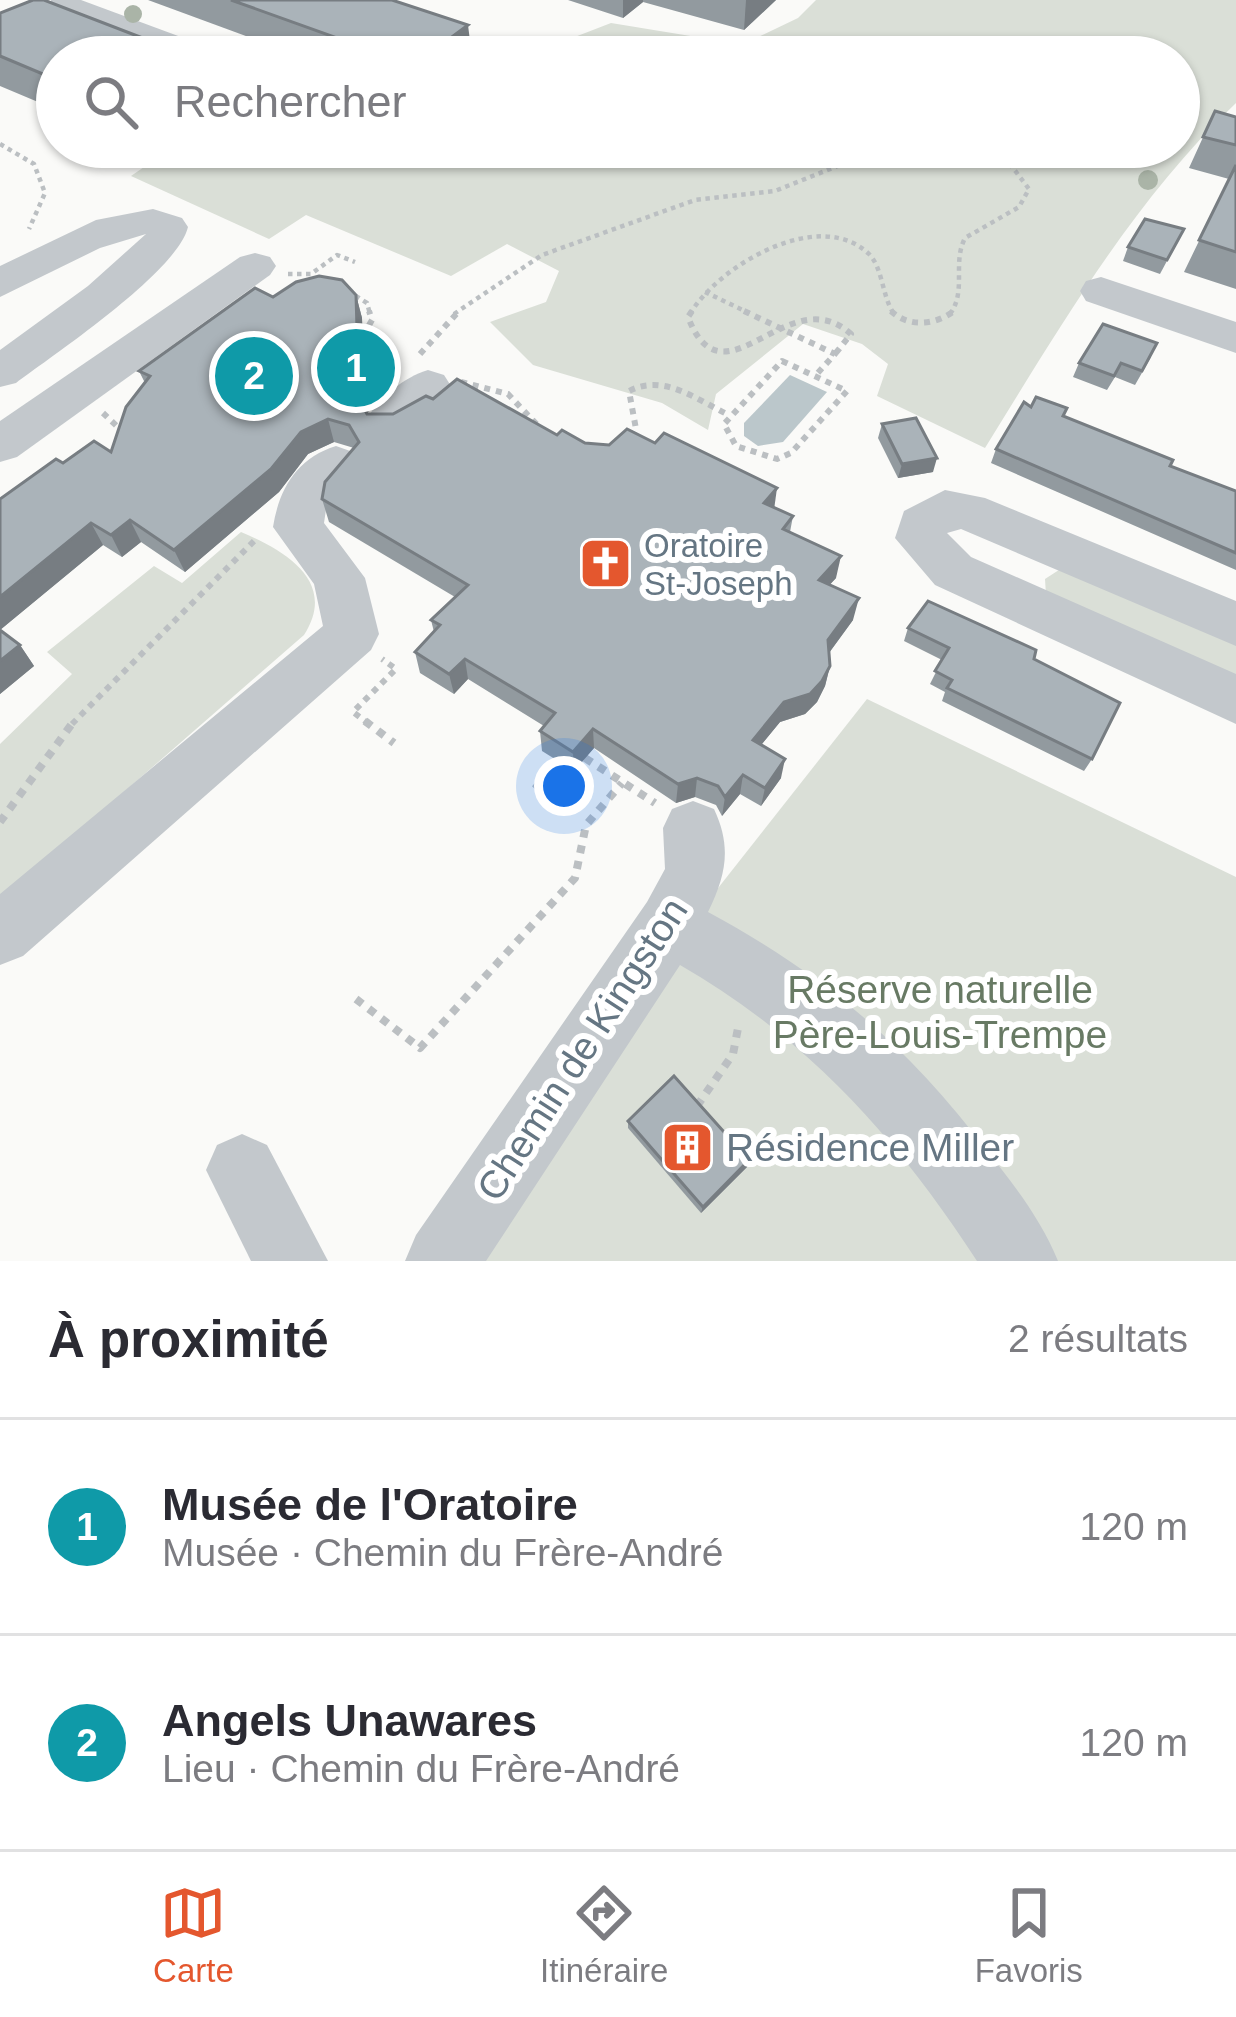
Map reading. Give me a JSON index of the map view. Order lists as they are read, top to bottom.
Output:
{
  "streets": {
    "street": ["Chemin de Kingston"]
  },
  "parks": ["Réserve naturelle Père-Louis-Trempe"],
  "places": {
    "church": ["Oratoire St-Joseph"],
    "building": ["Résidence Miller"]
  },
  "page": {
    "search": "Rechercher",
    "pins": ["1", "2"],
    "heading": ["À proximité", "2 résultats"],
    "list": [
      {
        "mark": "1",
        "name": "Musée de l'Oratoire",
        "note": "Musée · Chemin du Frère-André",
        "value": "120 m"
      },
      {
        "mark": "2",
        "name": "Angels Unawares",
        "note": "Lieu · Chemin du Frère-André",
        "value": "120 m"
      }
    ],
    "nav": ["Carte", "Itinéraire", "Favoris"]
  }
}
